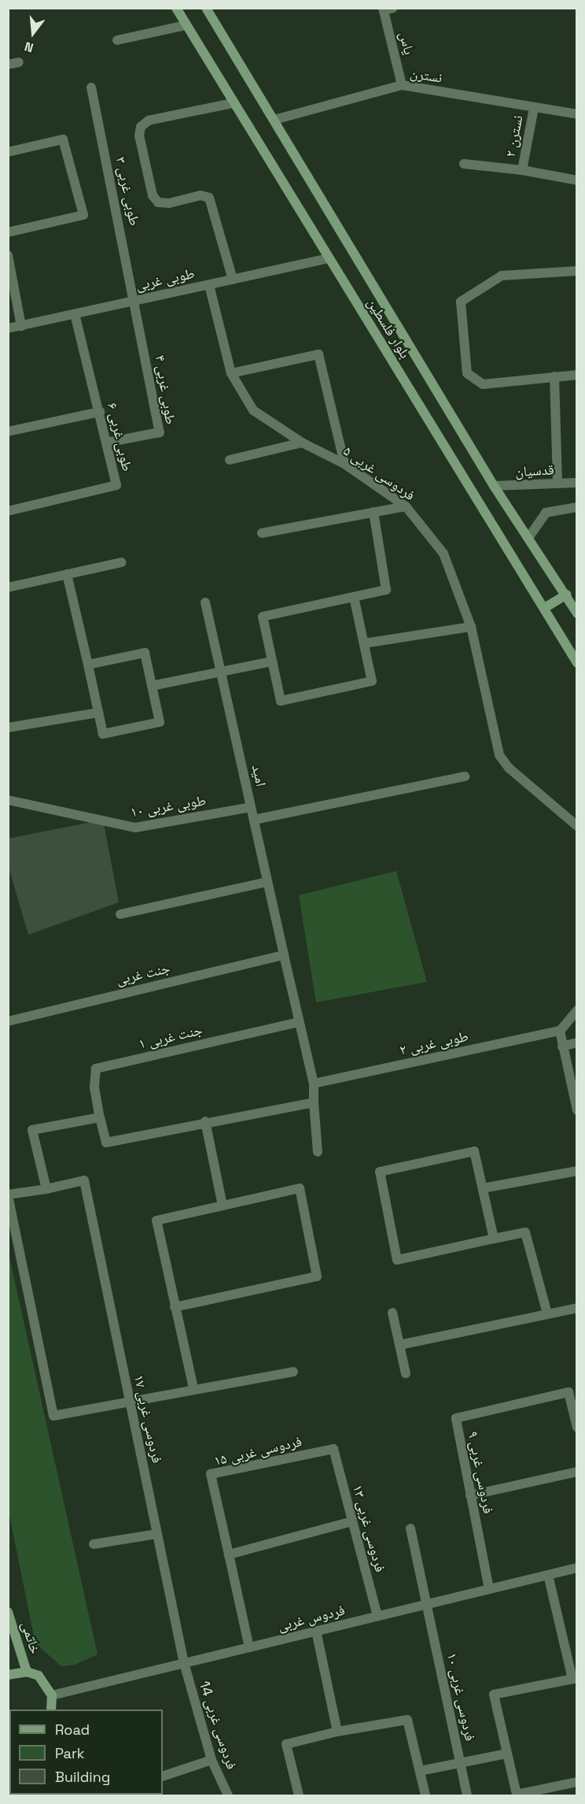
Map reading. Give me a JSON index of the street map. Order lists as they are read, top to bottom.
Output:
{
  "streets": {
    "main road": ["بلوار فلسطین", "خاتمی"],
    "street": [
      "یاس",
      "نسترن",
      "نسترن ۲",
      "طوبی غربی ۳",
      "طوبی غربی",
      "طوبی غربی ۴",
      "طوبی غربی ۶",
      "قدسیان",
      "فردوسی غربی ۵",
      "امید",
      "طوبی غربی ۱۰",
      "جنت غربی",
      "جنت غربی ۱",
      "طوبی غربی ۲",
      "فردوسی غربی ۱۷",
      "فردوسی غربی ۱۵",
      "فردوسی غربی ۹",
      "فردوسی غربی ۱۳",
      "فردوس غربی",
      "فردوسی غربی ۱۰",
      "فردوسی غربی 14"
    ]
  },
  "crossings": [
    ["یاس", "نسترن"],
    ["نسترن", "نسترن ۲"],
    ["نسترن", "بلوار فلسطین"],
    ["طوبی غربی ۳", "طوبی غربی"],
    ["طوبی غربی ۳", "طوبی غربی ۴"],
    ["طوبی غربی", "بلوار فلسطین"],
    ["طوبی غربی", "طوبی غربی ۴"],
    ["طوبی غربی", "طوبی غربی ۶"],
    ["طوبی غربی", "فردوسی غربی ۵"],
    ["بلوار فلسطین", "قدسیان"],
    ["طوبی غربی ۴", "طوبی غربی ۶"],
    ["امید", "طوبی غربی ۱۰"],
    ["امید", "جنت غربی"],
    ["امید", "جنت غربی ۱"],
    ["امید", "طوبی غربی ۲"],
    ["فردوسی غربی ۱۷", "فردوس غربی"],
    ["فردوسی غربی ۱۷", "فردوسی غربی 14"],
    ["فردوسی غربی ۱۵", "فردوسی غربی ۱۳"],
    ["فردوسی غربی ۱۵", "فردوس غربی"],
    ["فردوسی غربی ۹", "فردوس غربی"],
    ["فردوسی غربی ۱۳", "فردوس غربی"],
    ["فردوس غربی", "فردوسی غربی ۱۰"],
    ["فردوس غربی", "فردوسی غربی 14"]
  ],
  "legend": ["Road", "Park", "Building"],
  "north": "bottom"
}
